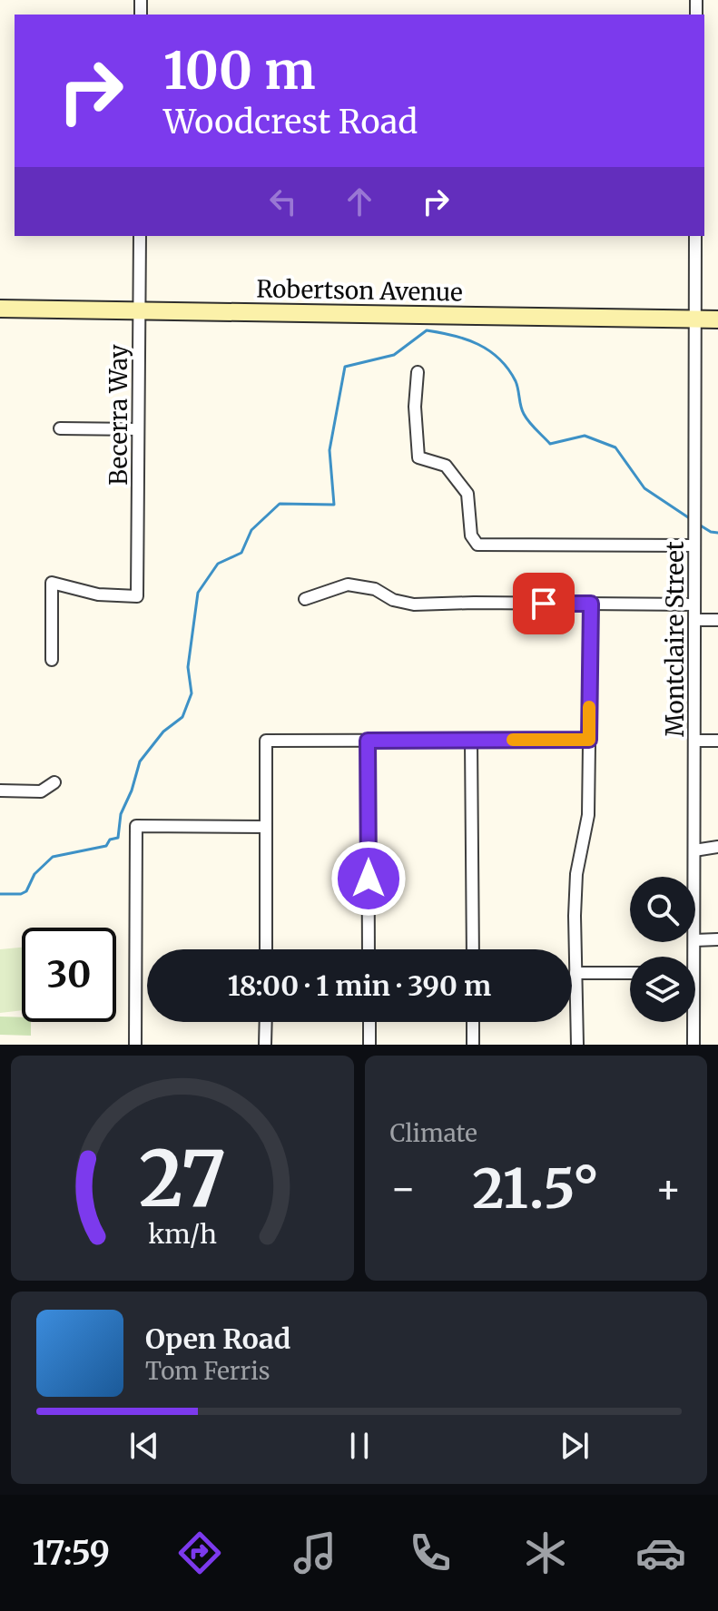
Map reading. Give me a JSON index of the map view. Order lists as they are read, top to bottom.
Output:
{
  "streets": {
    "street": ["Robertson Avenue", "Becerra Way", "Montclaire Street"]
  },
  "crossings": [
    ["Robertson Avenue", "Becerra Way"],
    ["Robertson Avenue", "Montclaire Street"]
  ],
  "page": {
    "turn": ["100 m", "Woodcrest Road"],
    "limit": "30",
    "trip": "18:00 · 1 min · 390 m",
    "tile": "Climate",
    "heat": ["−", "21.5°", "+"],
    "song": ["Open Road", "Tom Ferris"],
    "tabs": "17:59",
    "gauge": ["27", "km/h"]
  }
}
